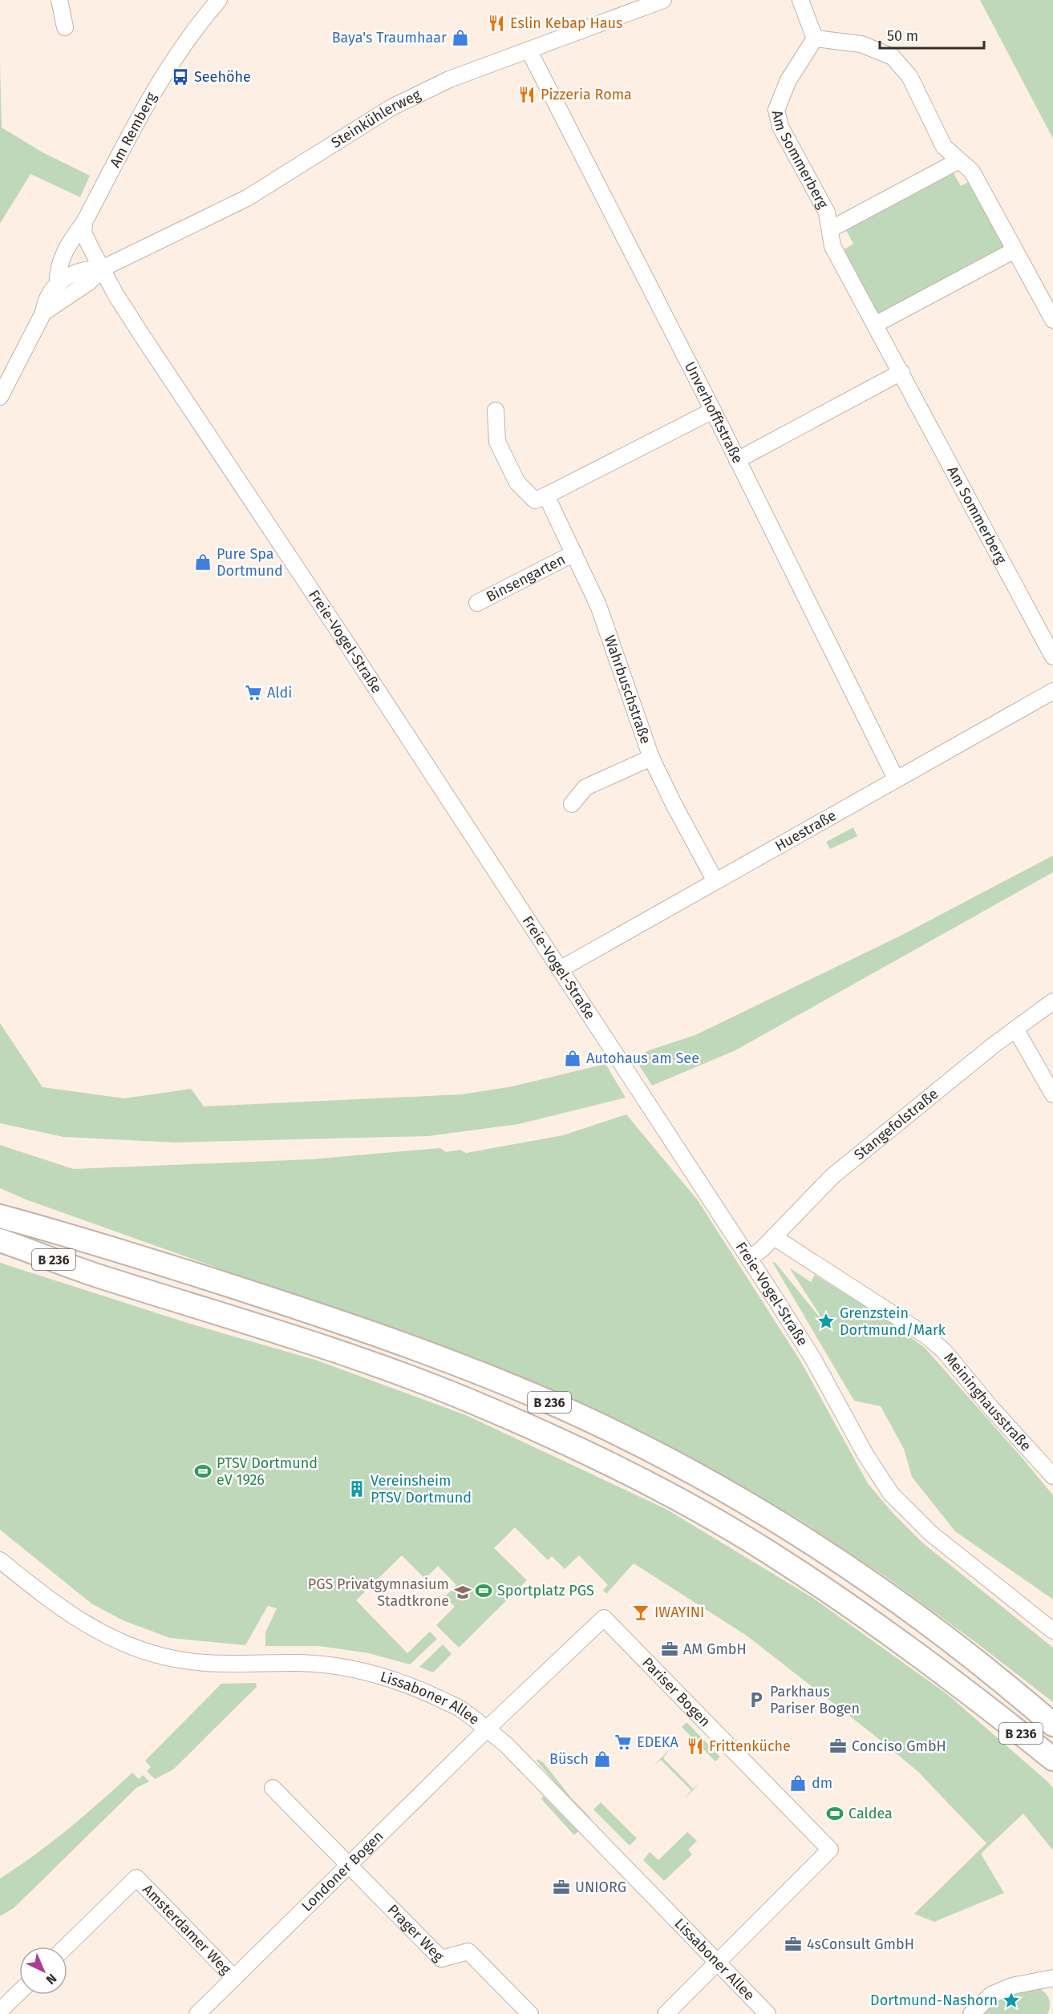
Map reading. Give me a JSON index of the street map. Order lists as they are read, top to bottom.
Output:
{
  "streets": {
    "highway": ["B 236"],
    "street": [
      "Steinkühlerweg",
      "Am Remberg",
      "Am Sommerberg",
      "Unverhofftstraße",
      "Binsengarten",
      "Freie-Vogel-Straße",
      "Wahrbuschstraße",
      "Huestraße",
      "Stangefolstraße",
      "Meininghausstraße",
      "Pariser Bogen",
      "Lissaboner Allee",
      "Londoner Bogen",
      "Amsterdamer Weg",
      "Prager Weg"
    ]
  },
  "crossings": [
    ["Steinkühlerweg", "Unverhofftstraße"],
    ["Steinkühlerweg", "Freie-Vogel-Straße"],
    ["Unverhofftstraße", "Huestraße"],
    ["Binsengarten", "Wahrbuschstraße"],
    ["Freie-Vogel-Straße", "Huestraße"],
    ["Freie-Vogel-Straße", "Stangefolstraße"],
    ["Wahrbuschstraße", "Huestraße"],
    ["Stangefolstraße", "Meininghausstraße"],
    ["Pariser Bogen", "Lissaboner Allee"],
    ["Pariser Bogen", "Londoner Bogen"],
    ["Lissaboner Allee", "Londoner Bogen"],
    ["Londoner Bogen", "Amsterdamer Weg"],
    ["Londoner Bogen", "Prager Weg"]
  ],
  "places": {
    "restaurant": ["Eslin Kebap Haus", "Pizzeria Roma", "Frittenküche"],
    "shop": [
      "Baya's Traumhaar",
      "Pure Spa Dortmund",
      "Autohaus am See",
      "Büsch",
      "dm"
    ],
    "bus stop": ["Seehöhe"],
    "supermarket": ["Aldi", "EDEKA"],
    "place": ["Grenzstein Dortmund/Mark", "Dortmund-Nashorn"],
    "sports": ["PTSV Dortmund eV 1926", "Sportplatz PGS", "Caldea"],
    "building": ["Vereinsheim PTSV Dortmund"],
    "school or university": ["PGS Privatgymnasium Stadtkrone"],
    "bar": ["IWAYINI"],
    "office": [
      "AM GmbH",
      "Conciso GmbH",
      "UNIORG",
      "4sConsult GmbH"
    ],
    "parking": ["Parkhaus Pariser Bogen"]
  },
  "scale_bar": "50 m",
  "north": "bottom right"
}
